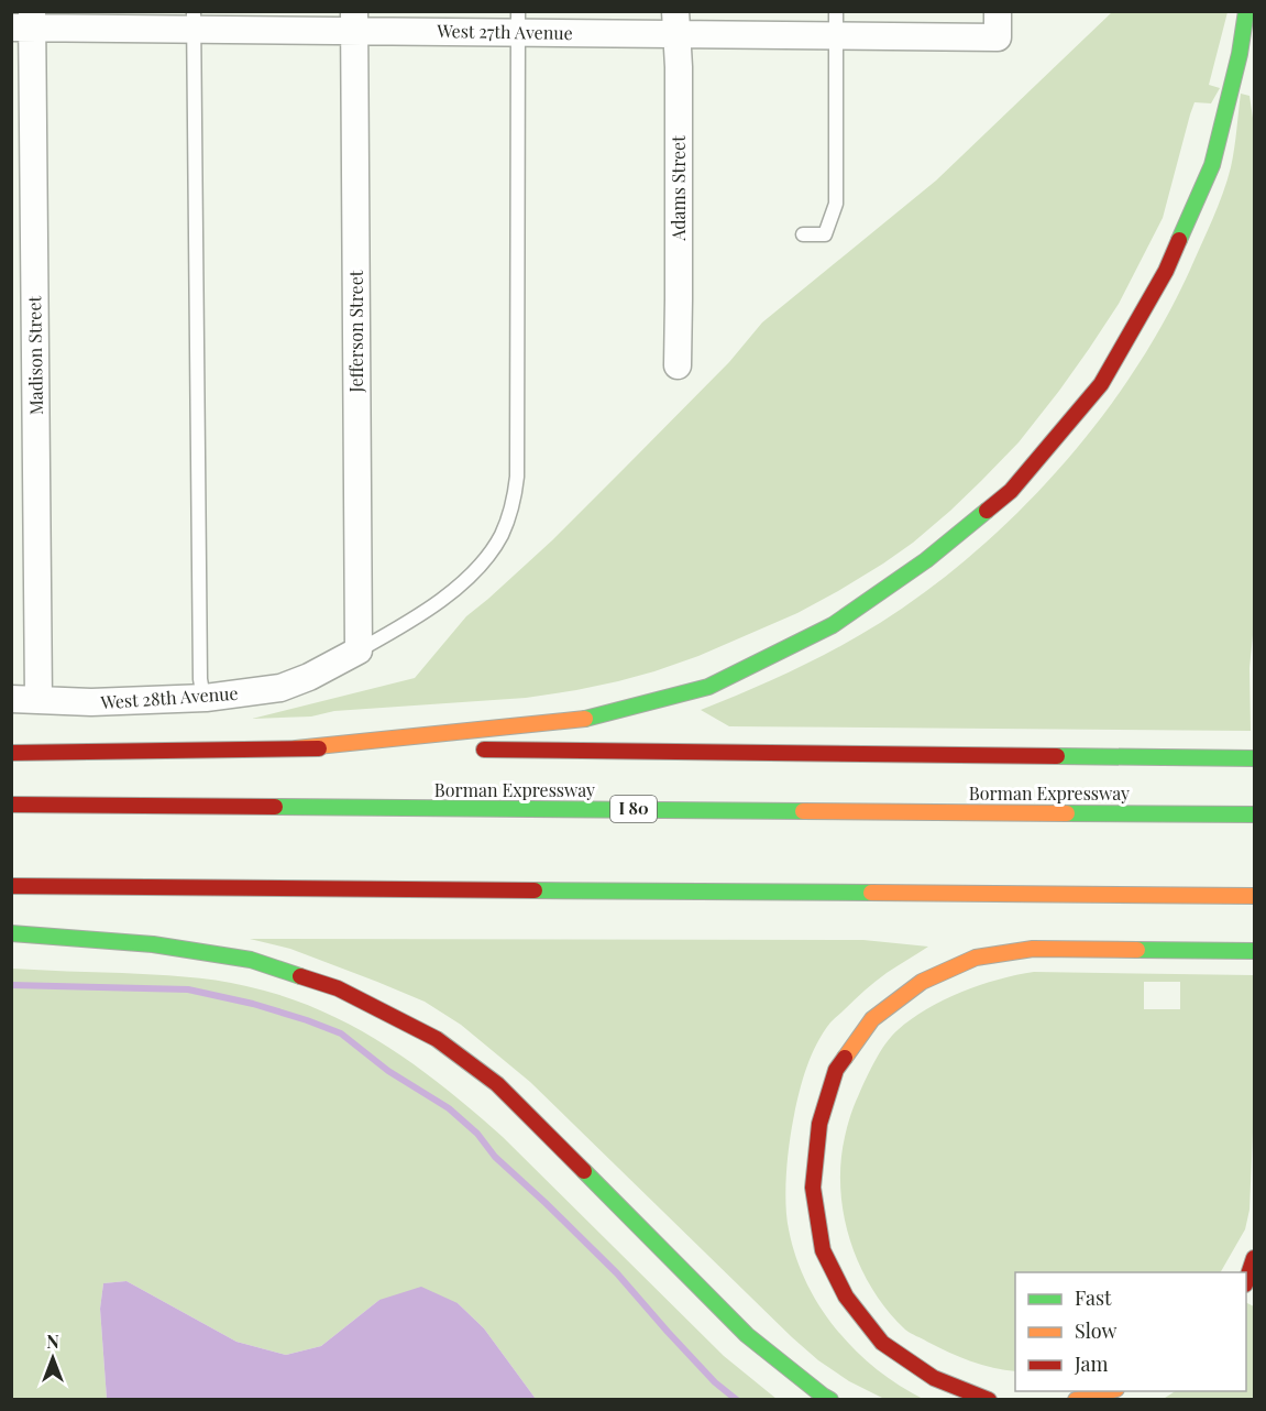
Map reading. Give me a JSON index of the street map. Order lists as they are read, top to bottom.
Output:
{
  "streets": {
    "highway": ["Borman Expressway", "I 80"],
    "street": [
      "West 27th Avenue",
      "Adams Street",
      "Jefferson Street",
      "Madison Street",
      "West 28th Avenue"
    ]
  },
  "crossings": [
    ["West 27th Avenue", "Adams Street"],
    ["West 27th Avenue", "Jefferson Street"],
    ["West 27th Avenue", "Madison Street"],
    ["Jefferson Street", "West 28th Avenue"],
    ["Madison Street", "West 28th Avenue"]
  ],
  "legend": ["Fast", "Slow", "Jam"],
  "north": "top"
}
